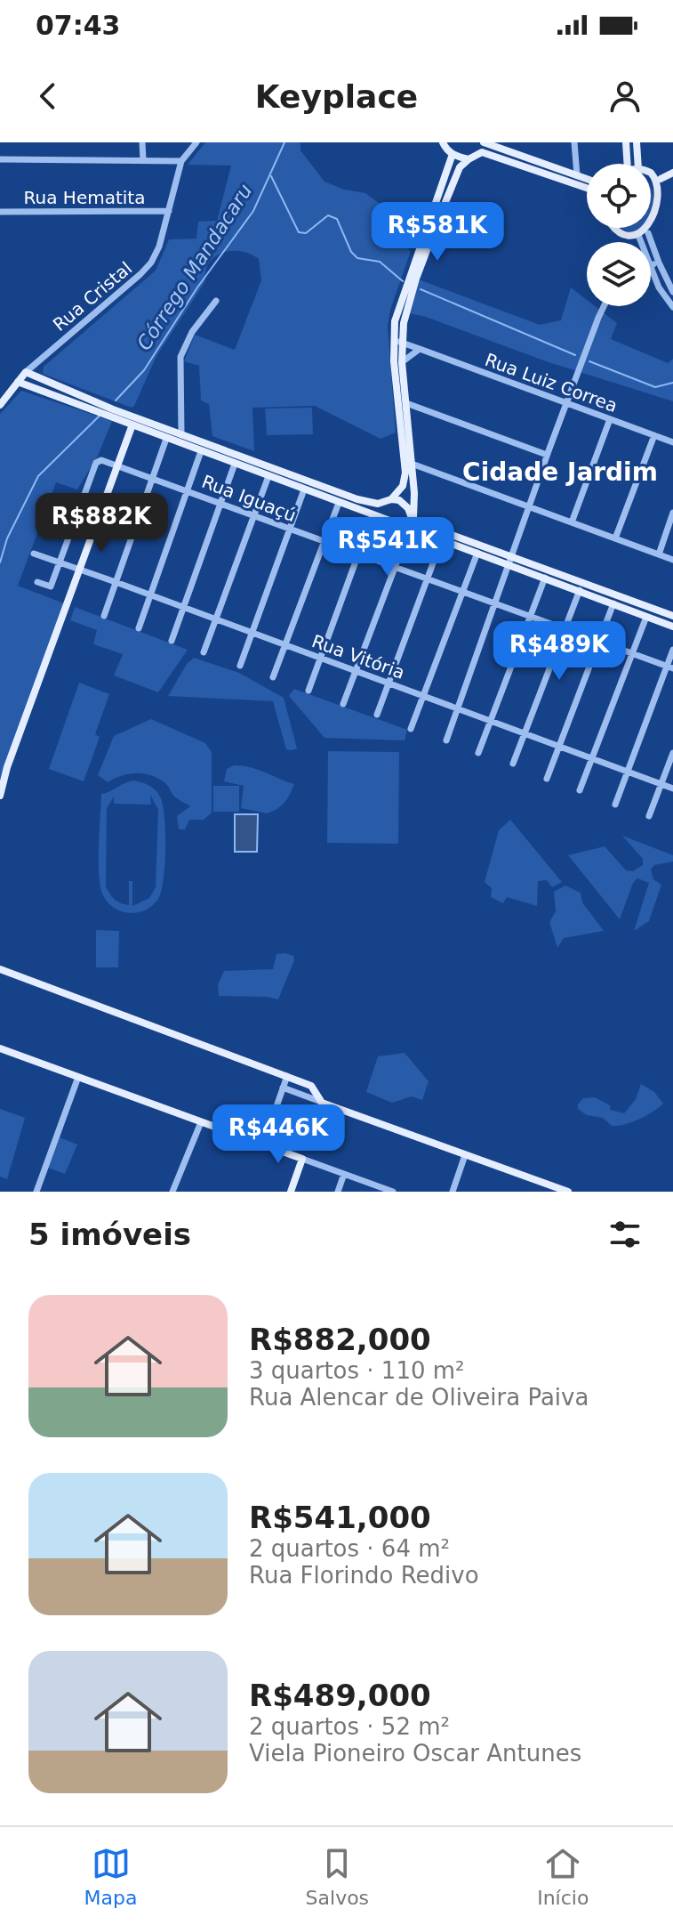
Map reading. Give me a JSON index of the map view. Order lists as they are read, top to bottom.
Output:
{
  "streets": {
    "main road": ["Rua Cristal"],
    "street": [
      "Rua Hematita",
      "Rua Luiz Correa",
      "Rua Iguaçú",
      "Rua Vitória"
    ]
  },
  "crossings": [
    ["Rua Hematita", "Rua Cristal"],
    ["Rua Iguaçú", "Rua Vitória"]
  ],
  "districts": ["Cidade Jardim"],
  "water": ["Córrego Mandacaru"],
  "page": {
    "status": "07:43",
    "header": "Keyplace",
    "price": [
      "R$581K",
      "R$882K",
      "R$541K",
      "R$489K",
      "R$446K"
    ],
    "heading": "5 imóveis",
    "list": [
      {
        "name": "R$882,000",
        "note": "3 quartos · 110 m² · Rua Alencar de Oliveira Paiva"
      },
      {
        "name": "R$541,000",
        "note": "2 quartos · 64 m² · Rua Florindo Redivo"
      },
      {
        "name": "R$489,000",
        "note": "2 quartos · 52 m² · Viela Pioneiro Oscar Antunes"
      }
    ],
    "tabs": ["Mapa", "Salvos", "Início"]
  }
}
